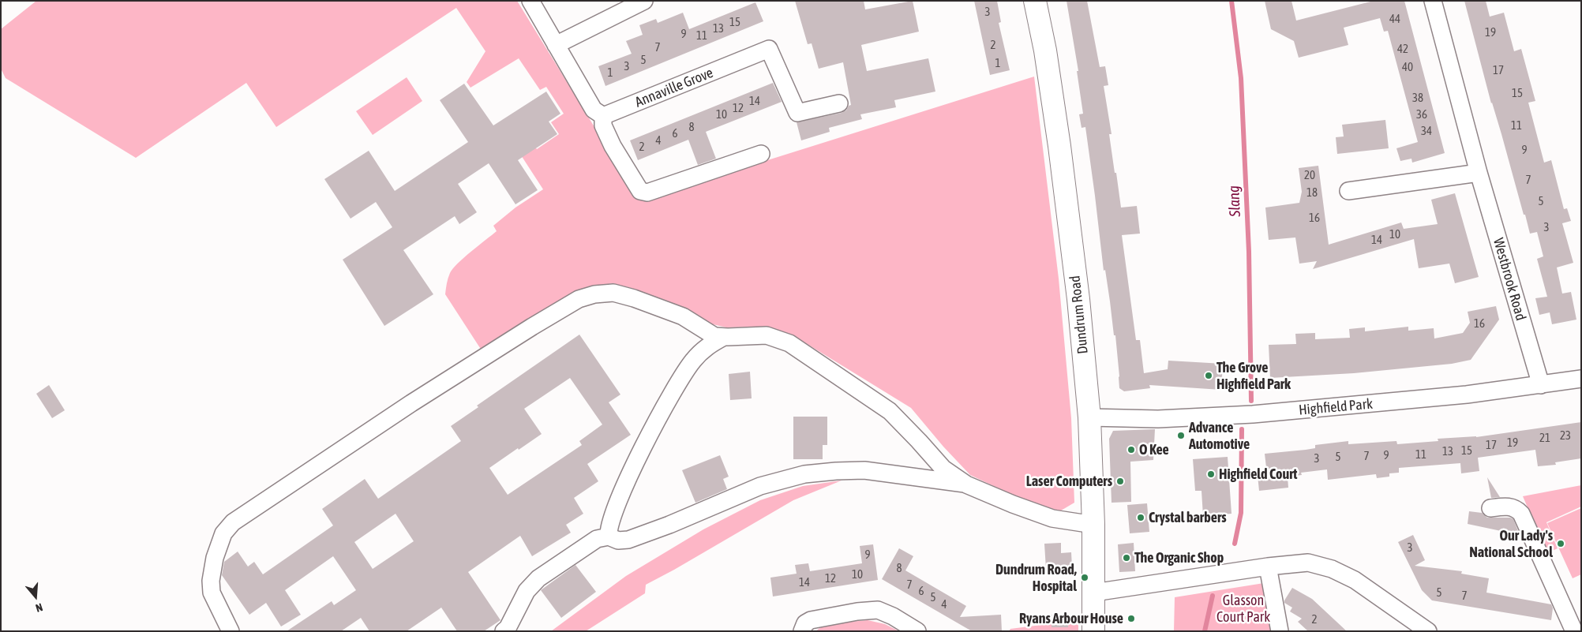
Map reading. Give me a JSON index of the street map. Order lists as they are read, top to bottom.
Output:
{
  "streets": {
    "main road": ["Dundrum Road"],
    "street": ["Annaville Grove", "Westbrook Road", "Highfield Park"]
  },
  "crossings": [
    ["Westbrook Road", "Highfield Park"],
    ["Dundrum Road", "Highfield Park"]
  ],
  "water": ["Slang"],
  "parks": ["Glasson Court Park"],
  "places": [
    "The Grove Highfield Park",
    "Advance Automotive",
    "O Kee",
    "Highfield Court",
    "Laser Computers",
    "Crystal barbers",
    "Our Lady's National School",
    "The Organic Shop",
    "Dundrum Road, Hospital",
    "Ryans Arbour House"
  ],
  "house_numbers": [
    "3",
    "44",
    "15",
    "13",
    "19",
    "9",
    "11",
    "2",
    "7",
    "42",
    "5",
    "1",
    "3",
    "40",
    "17",
    "1",
    "15",
    "38",
    "14",
    "12",
    "10",
    "36",
    "11",
    "8",
    "34",
    "6",
    "4",
    "2",
    "9",
    "20",
    "7",
    "18",
    "5",
    "16",
    "3",
    "10",
    "14",
    "16",
    "23",
    "21",
    "19",
    "17",
    "15",
    "13",
    "11",
    "9",
    "7",
    "5",
    "3",
    "3",
    "9",
    "8",
    "10",
    "12",
    "14",
    "7",
    "6",
    "5",
    "7",
    "5",
    "4",
    "2"
  ],
  "north": "bottom"
}
